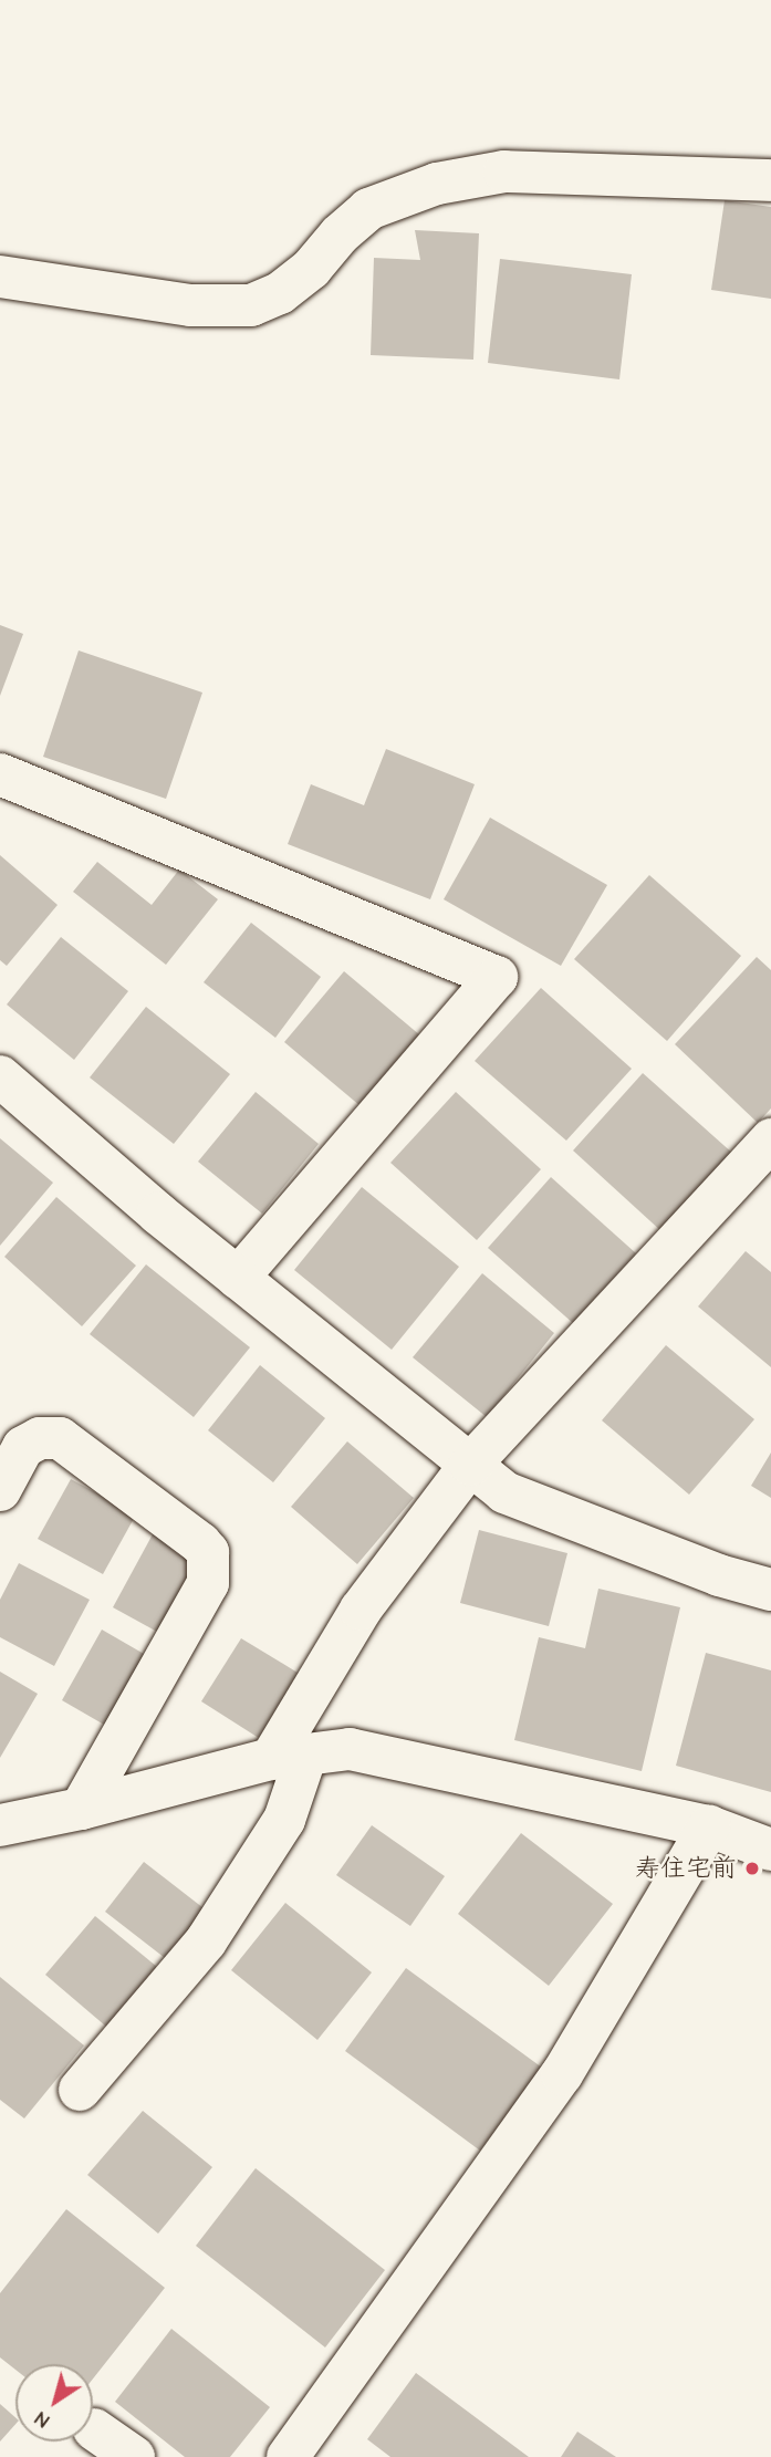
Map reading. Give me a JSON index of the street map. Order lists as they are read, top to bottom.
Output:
{
  "places": ["寿住宅前"],
  "north": "bottom left"
}
